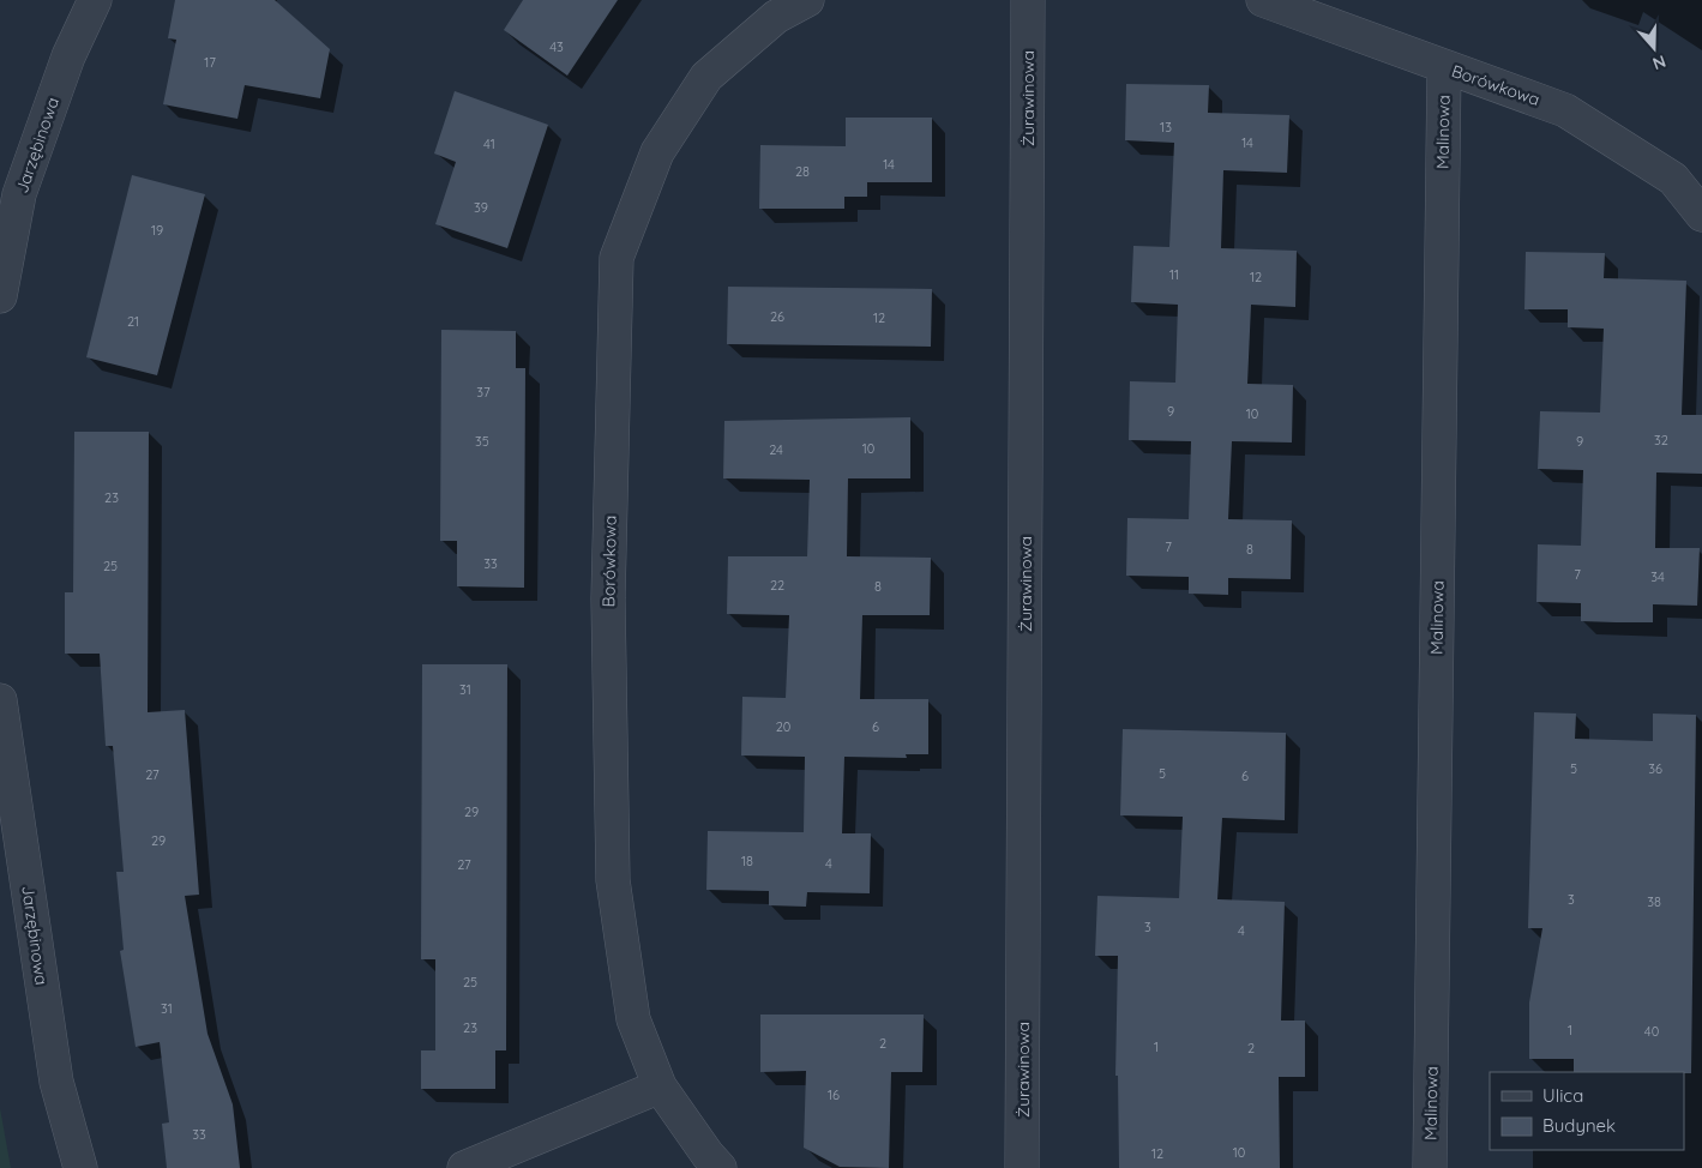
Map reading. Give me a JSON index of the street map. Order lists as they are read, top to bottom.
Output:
{
  "streets": {
    "street": [
      "Borówkowa",
      "Żurawinowa",
      "Malinowa",
      "Jarzębinowa"
    ]
  },
  "crossings": [
    ["Borówkowa", "Malinowa"]
  ],
  "house_numbers": [
    "43",
    "17",
    "13",
    "14",
    "41",
    "14",
    "28",
    "39",
    "19",
    "11",
    "12",
    "26",
    "12",
    "21",
    "37",
    "9",
    "10",
    "32",
    "35",
    "9",
    "10",
    "24",
    "23",
    "7",
    "8",
    "33",
    "25",
    "7",
    "34",
    "22",
    "8",
    "31",
    "20",
    "6",
    "5",
    "36",
    "5",
    "27",
    "6",
    "29",
    "29",
    "18",
    "4",
    "27",
    "3",
    "38",
    "3",
    "4",
    "25",
    "31",
    "23",
    "1",
    "40",
    "2",
    "1",
    "2",
    "16",
    "33",
    "10",
    "12"
  ],
  "legend": ["Ulica", "Budynek"],
  "north": "bottom"
}
